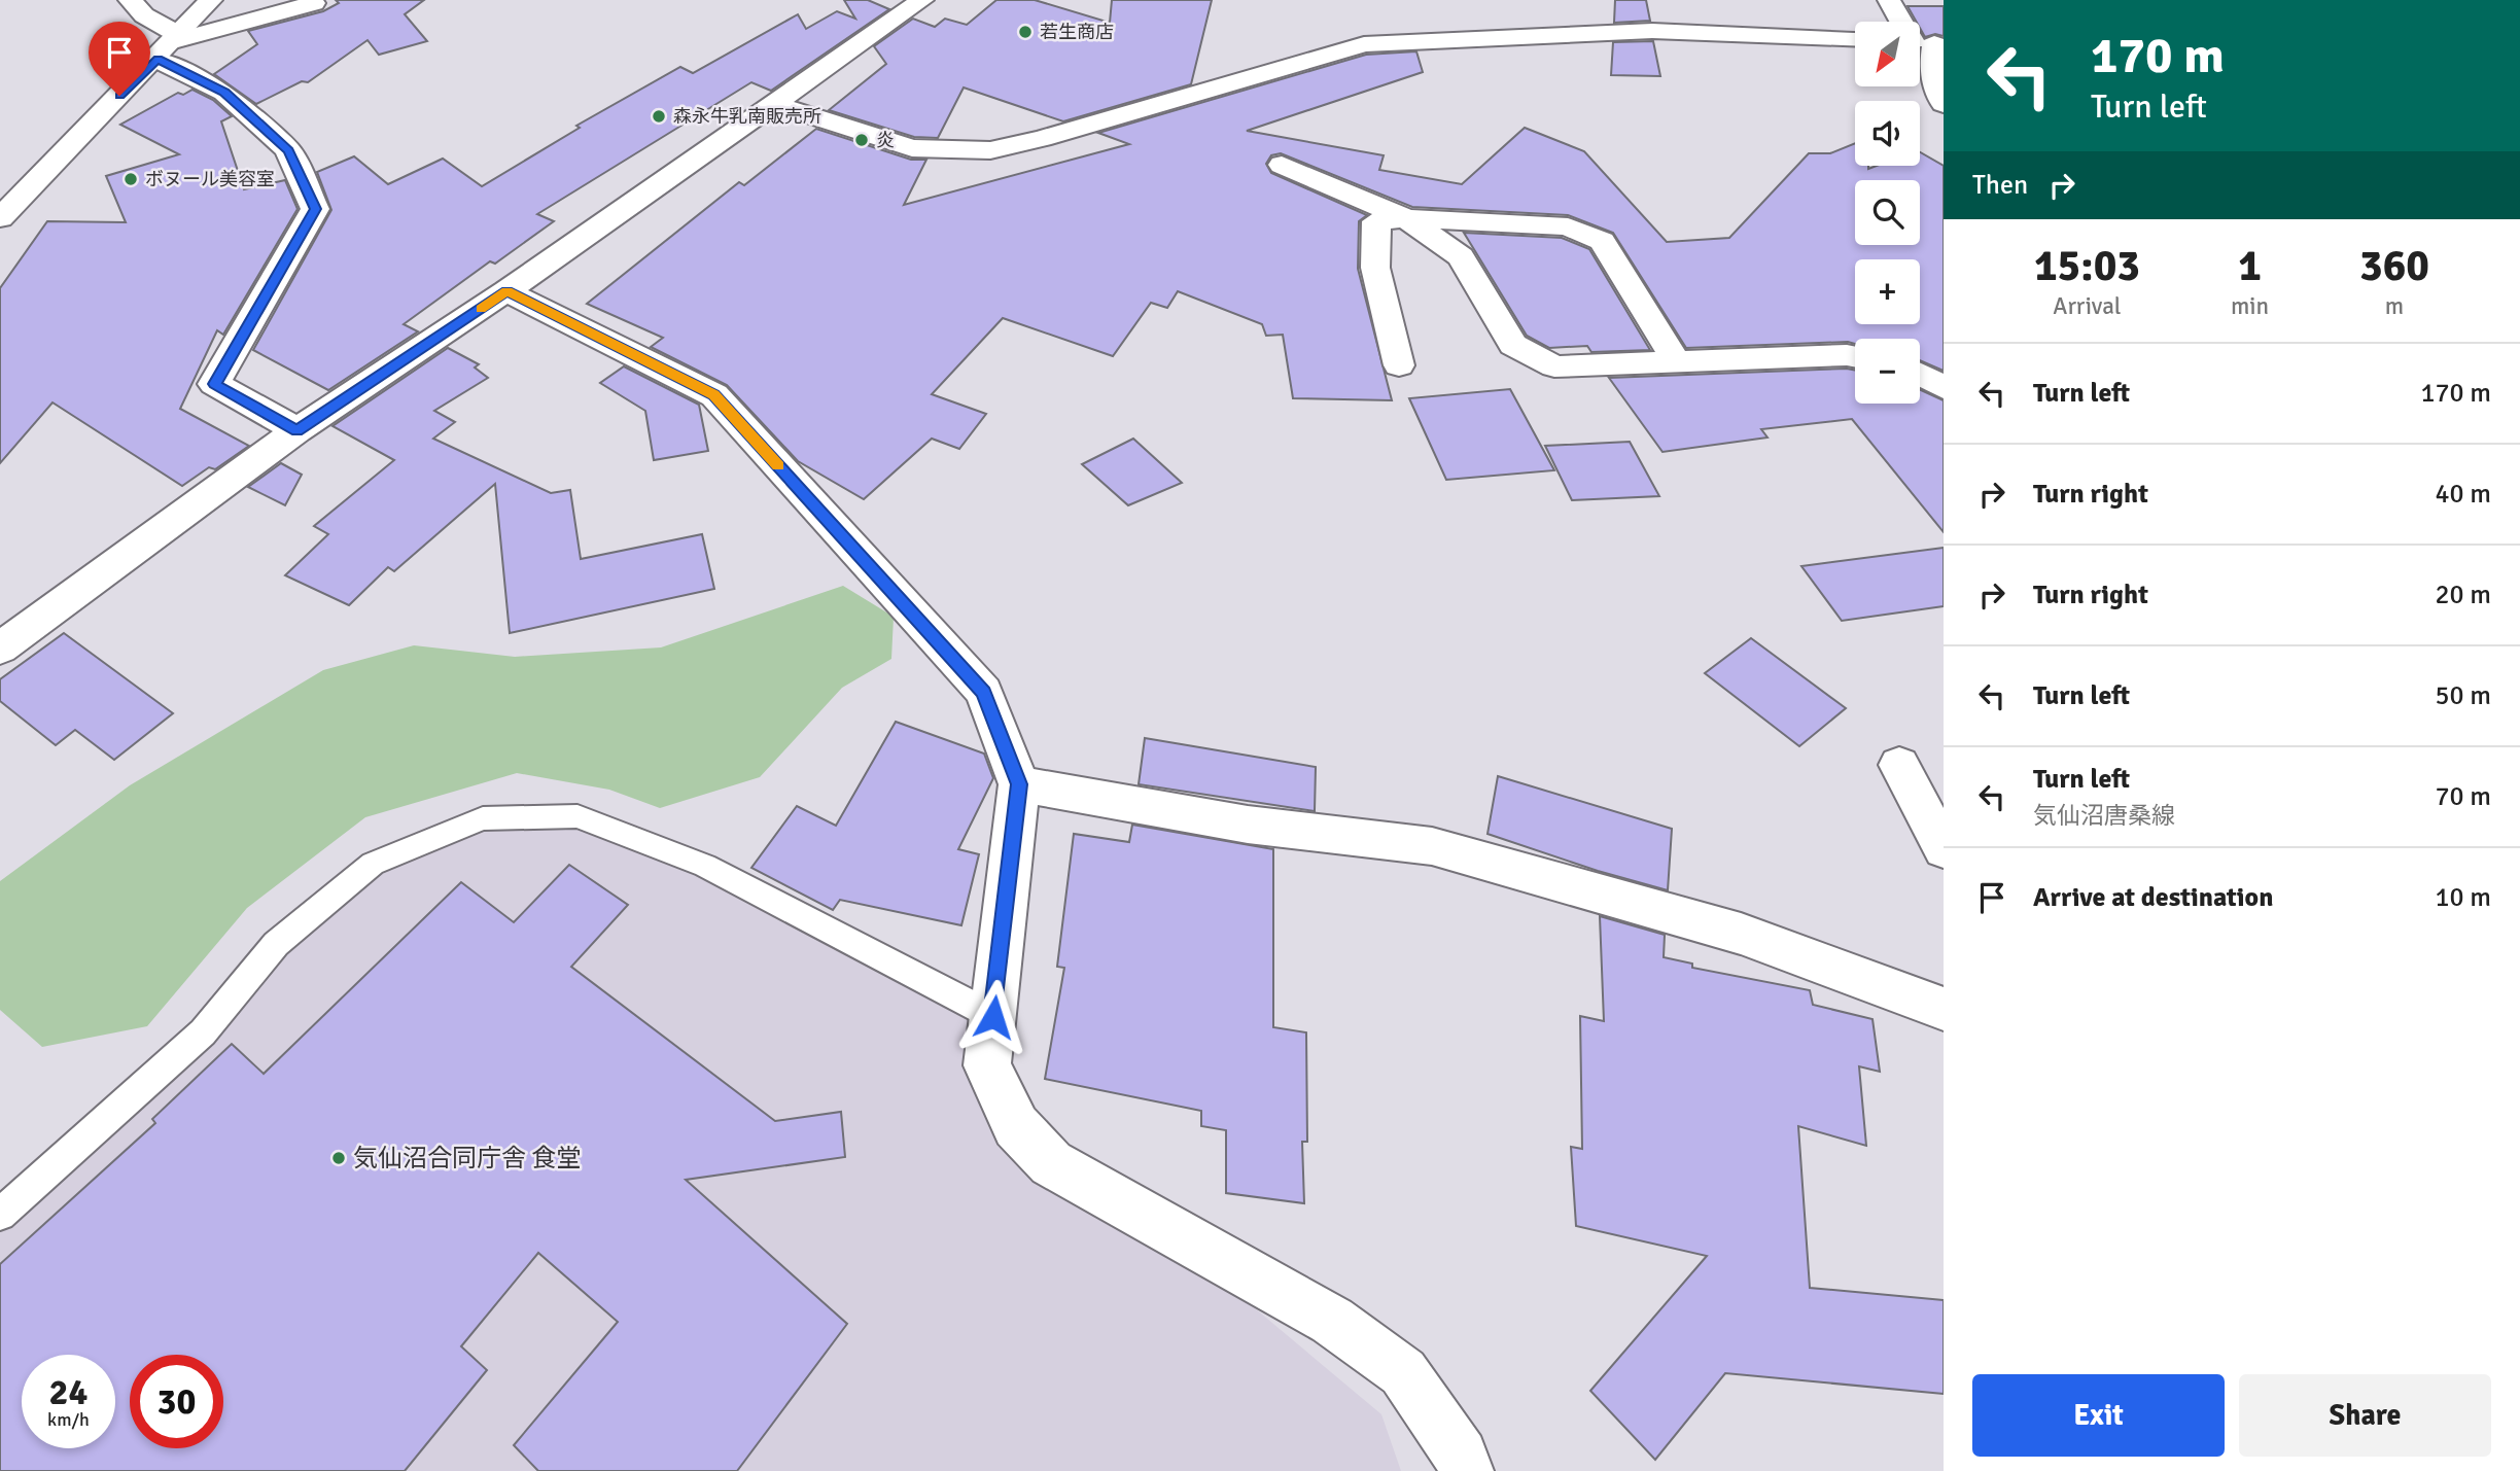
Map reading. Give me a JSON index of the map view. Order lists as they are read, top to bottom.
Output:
{
  "places": [
    "若生商店",
    "森永牛乳南販売所",
    "炎",
    "ボヌール美容室",
    "気仙沼合同庁舎 食堂"
  ],
  "north": "bottom left",
  "page": {
    "turn": ["170 m", "Turn left"],
    "map_buttons": ["+", "−"],
    "then": "Then",
    "eta": [
      "15:03",
      "Arrival",
      "1",
      "min",
      "360",
      "m"
    ],
    "list": [
      {
        "name": "Turn left",
        "value": "170 m"
      },
      {
        "name": "Turn right",
        "value": "40 m"
      },
      {
        "name": "Turn right",
        "value": "20 m"
      },
      {
        "name": "Turn left",
        "value": "50 m"
      },
      {
        "name": "Turn left",
        "note": "気仙沼唐桑線",
        "value": "70 m"
      },
      {
        "name": "Arrive at destination",
        "value": "10 m"
      }
    ],
    "speed": "24 km/h",
    "limit": "30",
    "buttons": ["Exit", "Share"]
  }
}
